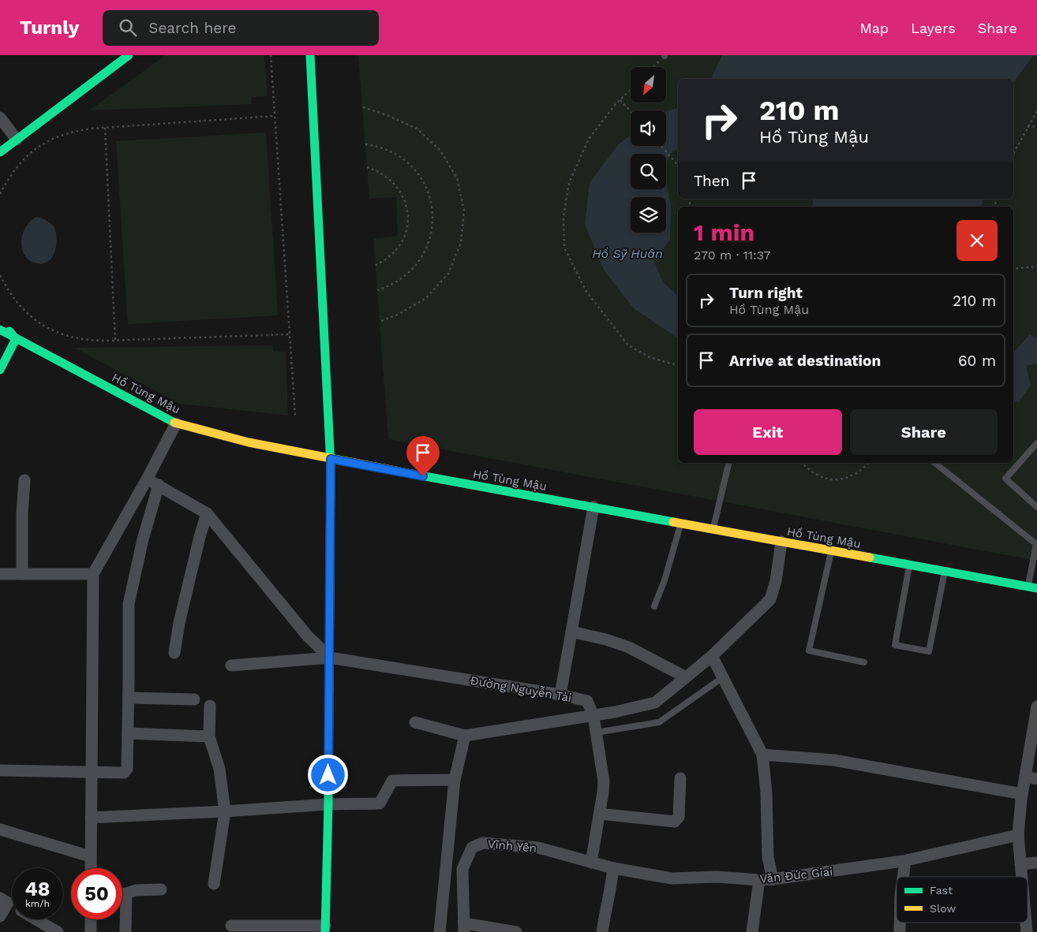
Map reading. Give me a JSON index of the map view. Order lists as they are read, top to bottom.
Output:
{
  "streets": {
    "main road": ["Hồ Tùng Mậu"],
    "street": ["Đường Nguyễn Tài", "Vĩnh Yên", "Văn Đức Giai"]
  },
  "crossings": [
    ["Vĩnh Yên", "Văn Đức Giai"]
  ],
  "water": ["Hồ Sỹ Huân"],
  "legend": ["Fast", "Slow"],
  "north": "bottom left",
  "page": {
    "header": "Turnly",
    "search": "Search here",
    "nav": ["Map", "Layers", "Share"],
    "turn": ["210 m", "Hồ Tùng Mậu"],
    "then": "Then",
    "heading": ["1 min", "270 m · 11:37"],
    "list": [
      {
        "name": "Turn right",
        "note": "Hồ Tùng Mậu",
        "value": "210 m"
      },
      {
        "name": "Arrive at destination",
        "value": "60 m"
      }
    ],
    "buttons": ["Exit", "Share"],
    "speed": "48 km/h",
    "limit": "50"
  }
}
